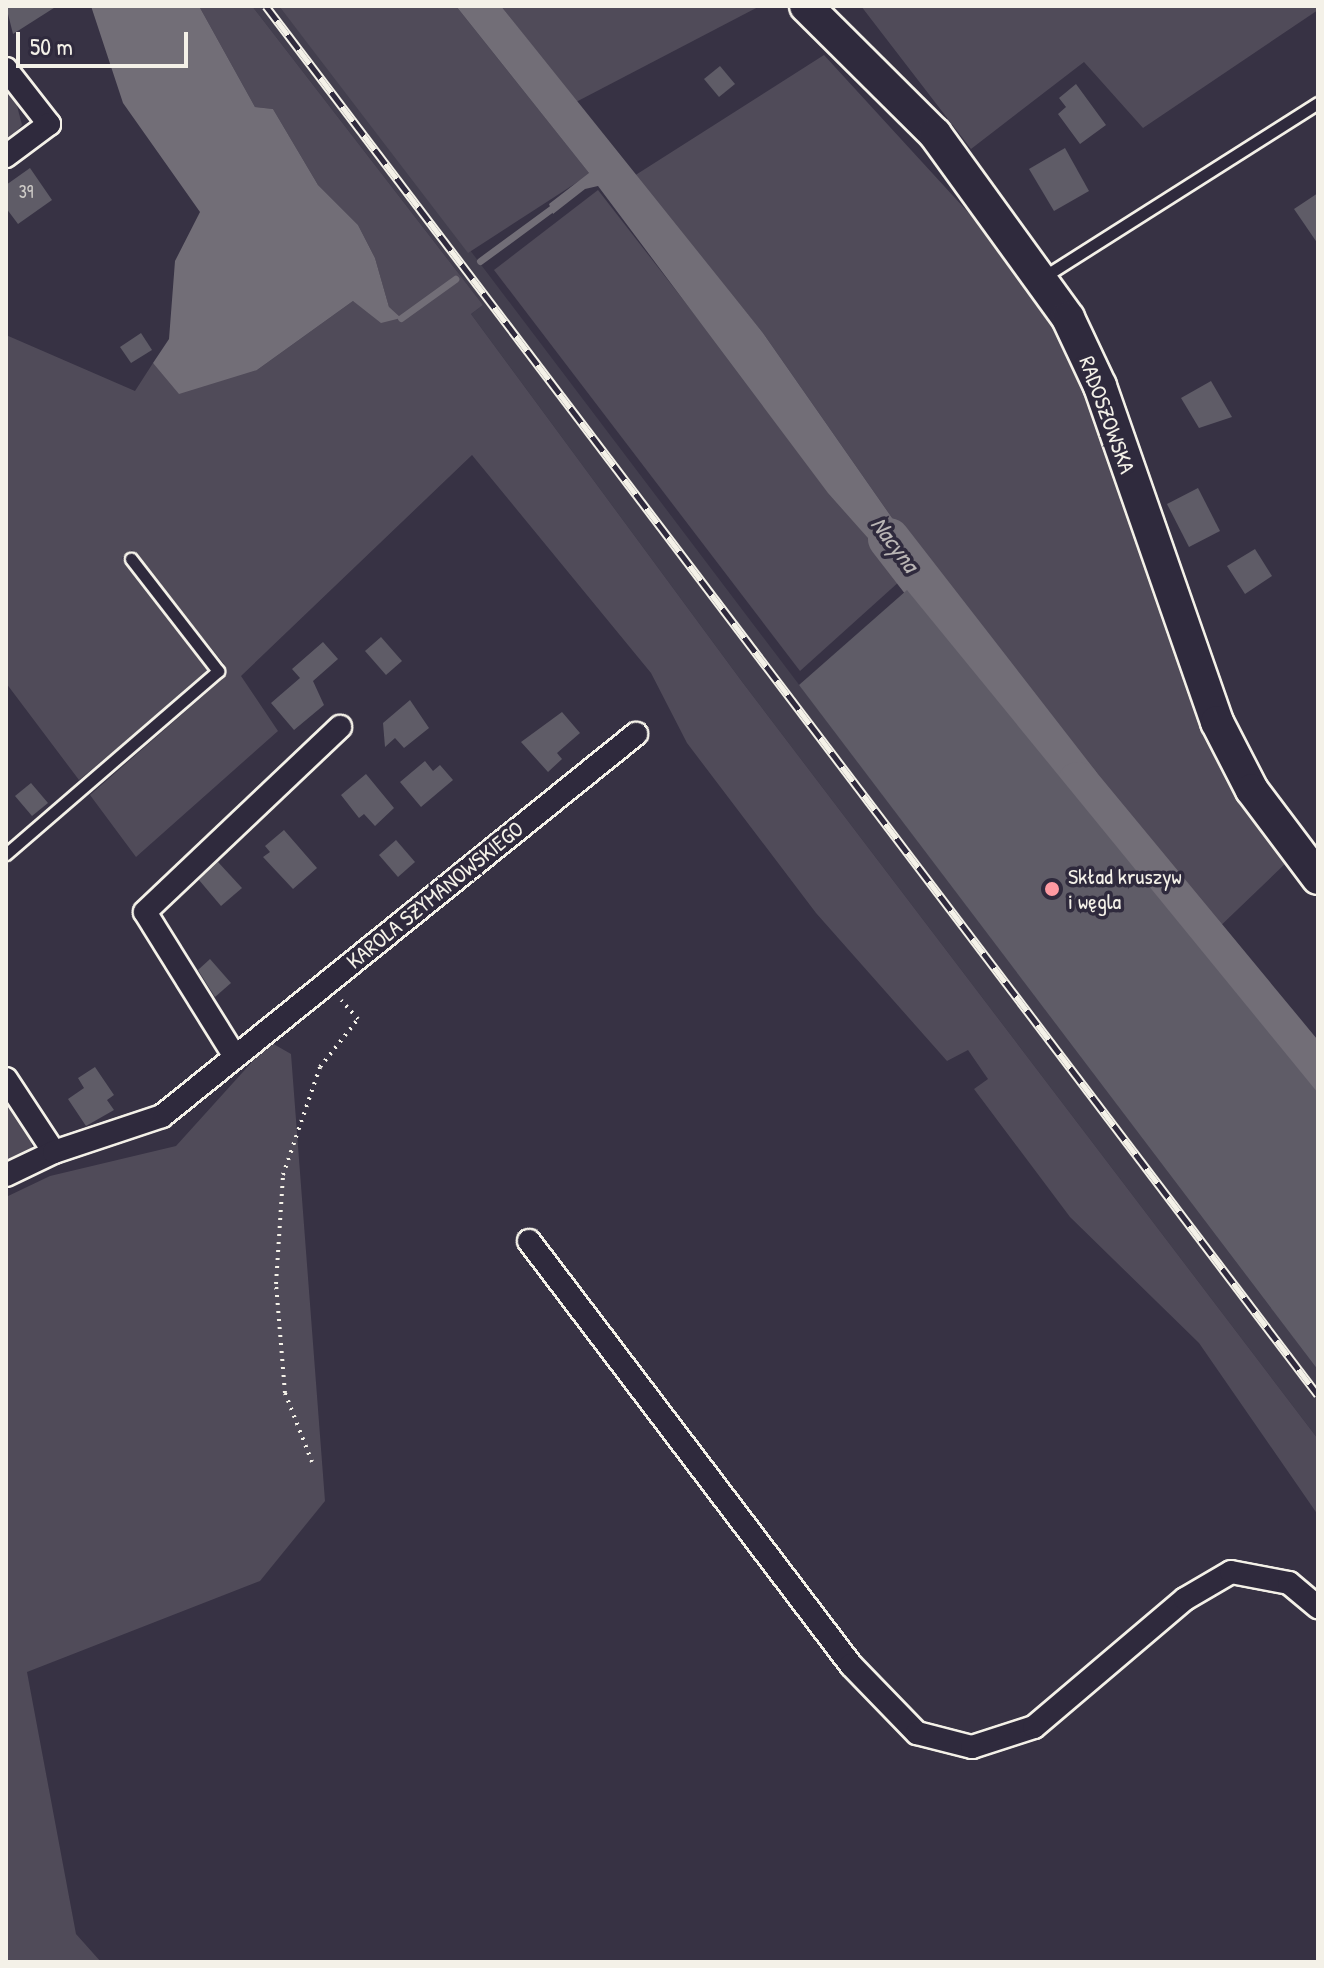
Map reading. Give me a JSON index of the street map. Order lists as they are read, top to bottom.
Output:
{
  "streets": {
    "street": ["RADOSZOWSKA", "KAROLA SZYMANOWSKIEGO"]
  },
  "water": ["Nacyna"],
  "places": ["Skład kruszyw i węgla"],
  "house_numbers": ["39"],
  "scale_bar": "50 m"
}
